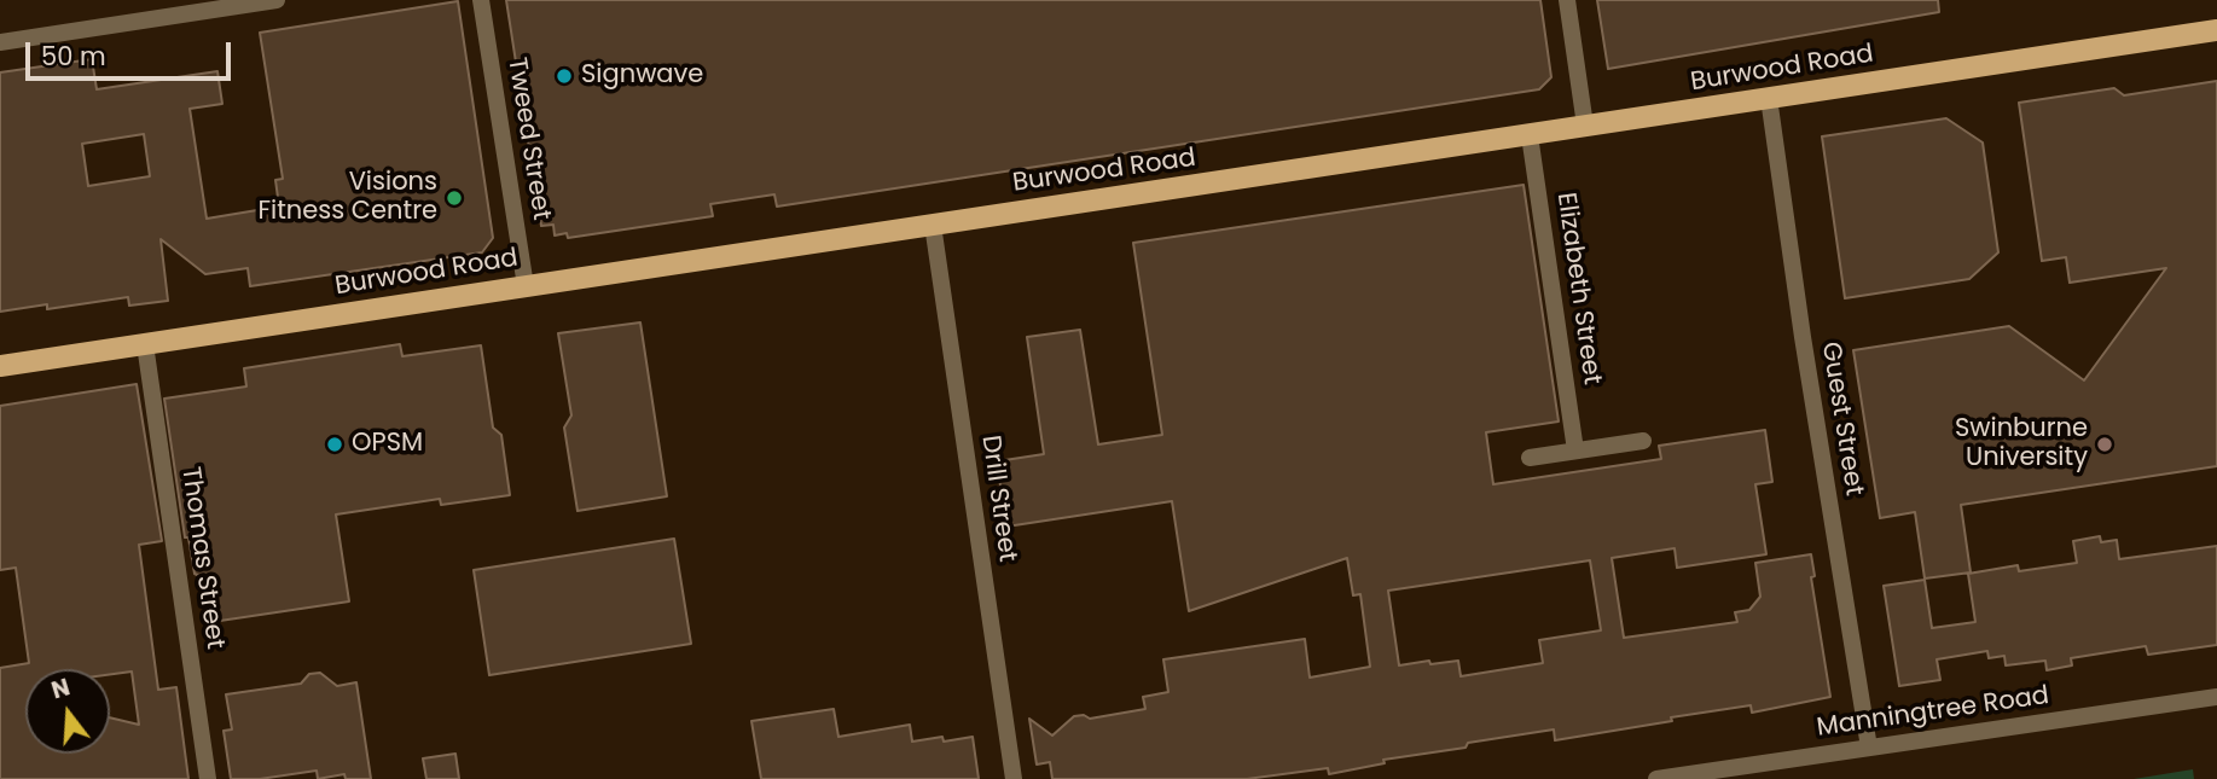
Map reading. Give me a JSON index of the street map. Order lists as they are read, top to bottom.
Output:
{
  "streets": {
    "main road": ["Burwood Road"],
    "street": [
      "Tweed Street",
      "Elizabeth Street",
      "Guest Street",
      "Drill Street",
      "Thomas Street",
      "Manningtree Road"
    ]
  },
  "crossings": [
    ["Burwood Road", "Tweed Street"],
    ["Burwood Road", "Elizabeth Street"],
    ["Burwood Road", "Guest Street"],
    ["Burwood Road", "Drill Street"],
    ["Burwood Road", "Thomas Street"],
    ["Guest Street", "Manningtree Road"]
  ],
  "places": [
    "Signwave",
    "Visions Fitness Centre",
    "OPSM",
    "Swinburne University"
  ],
  "scale_bar": "50 m",
  "north": "top"
}
